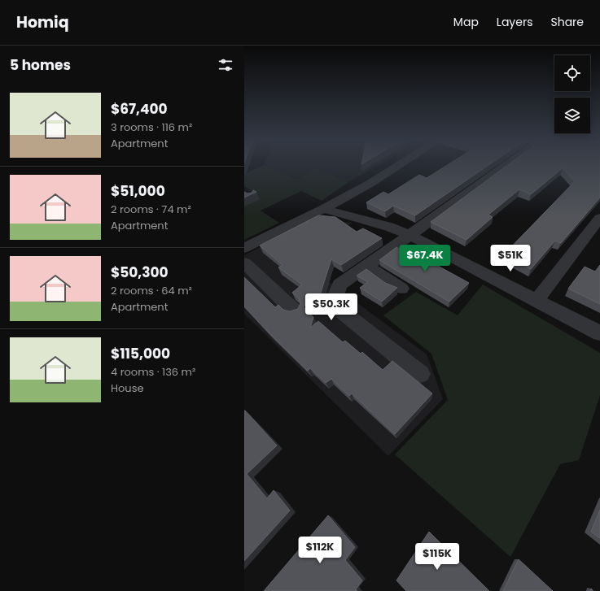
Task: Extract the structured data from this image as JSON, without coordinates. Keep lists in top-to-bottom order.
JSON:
{
  "page": {
    "header": "Homiq",
    "nav": ["Map", "Layers", "Share"],
    "heading": "5 homes",
    "list": [
      {
        "name": "$67,400",
        "note": "3 rooms · 116 m² · Apartment"
      },
      {
        "name": "$51,000",
        "note": "2 rooms · 74 m² · Apartment"
      },
      {
        "name": "$50,300",
        "note": "2 rooms · 64 m² · Apartment"
      },
      {
        "name": "$115,000",
        "note": "4 rooms · 136 m² · House"
      }
    ],
    "price": [
      "$67.4K",
      "$51K",
      "$50.3K",
      "$112K",
      "$115K"
    ]
  }
}
